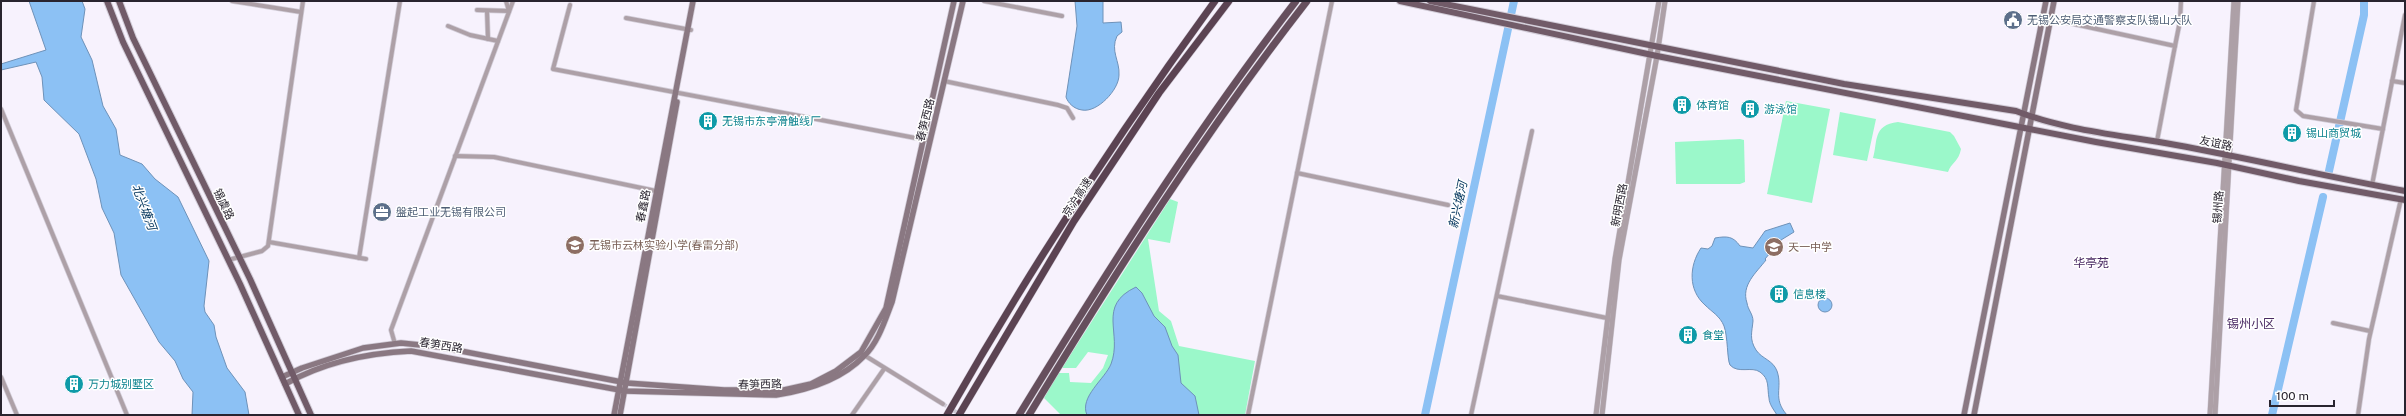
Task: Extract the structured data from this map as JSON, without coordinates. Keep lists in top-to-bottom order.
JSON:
{
  "streets": {
    "highway": ["京沪高速"],
    "main road": [
      "春笋西路",
      "友谊路",
      "锡虞路",
      "春鑫路"
    ],
    "street": ["新明西路", "锡州路"]
  },
  "crossings": [
    ["春笋西路", "锡虞路"],
    ["春笋西路", "春鑫路"],
    ["友谊路", "新明西路"],
    ["友谊路", "锡州路"]
  ],
  "districts": ["华亭苑", "锡州小区"],
  "water": ["新兴塘河", "北兴塘河"],
  "places": {
    "public building": ["无锡公安局交通警察支队锡山大队"],
    "building": [
      "体育馆",
      "游泳馆",
      "无锡市东亭滑触线厂",
      "锡山商贸城",
      "信息楼",
      "食堂",
      "万力城别墅区"
    ],
    "office": ["盤起工业无锡有限公司"],
    "school or university": ["无锡市云林实验小学(春雷分部)", "天一中学"]
  },
  "scale_bar": "100 m"
}
